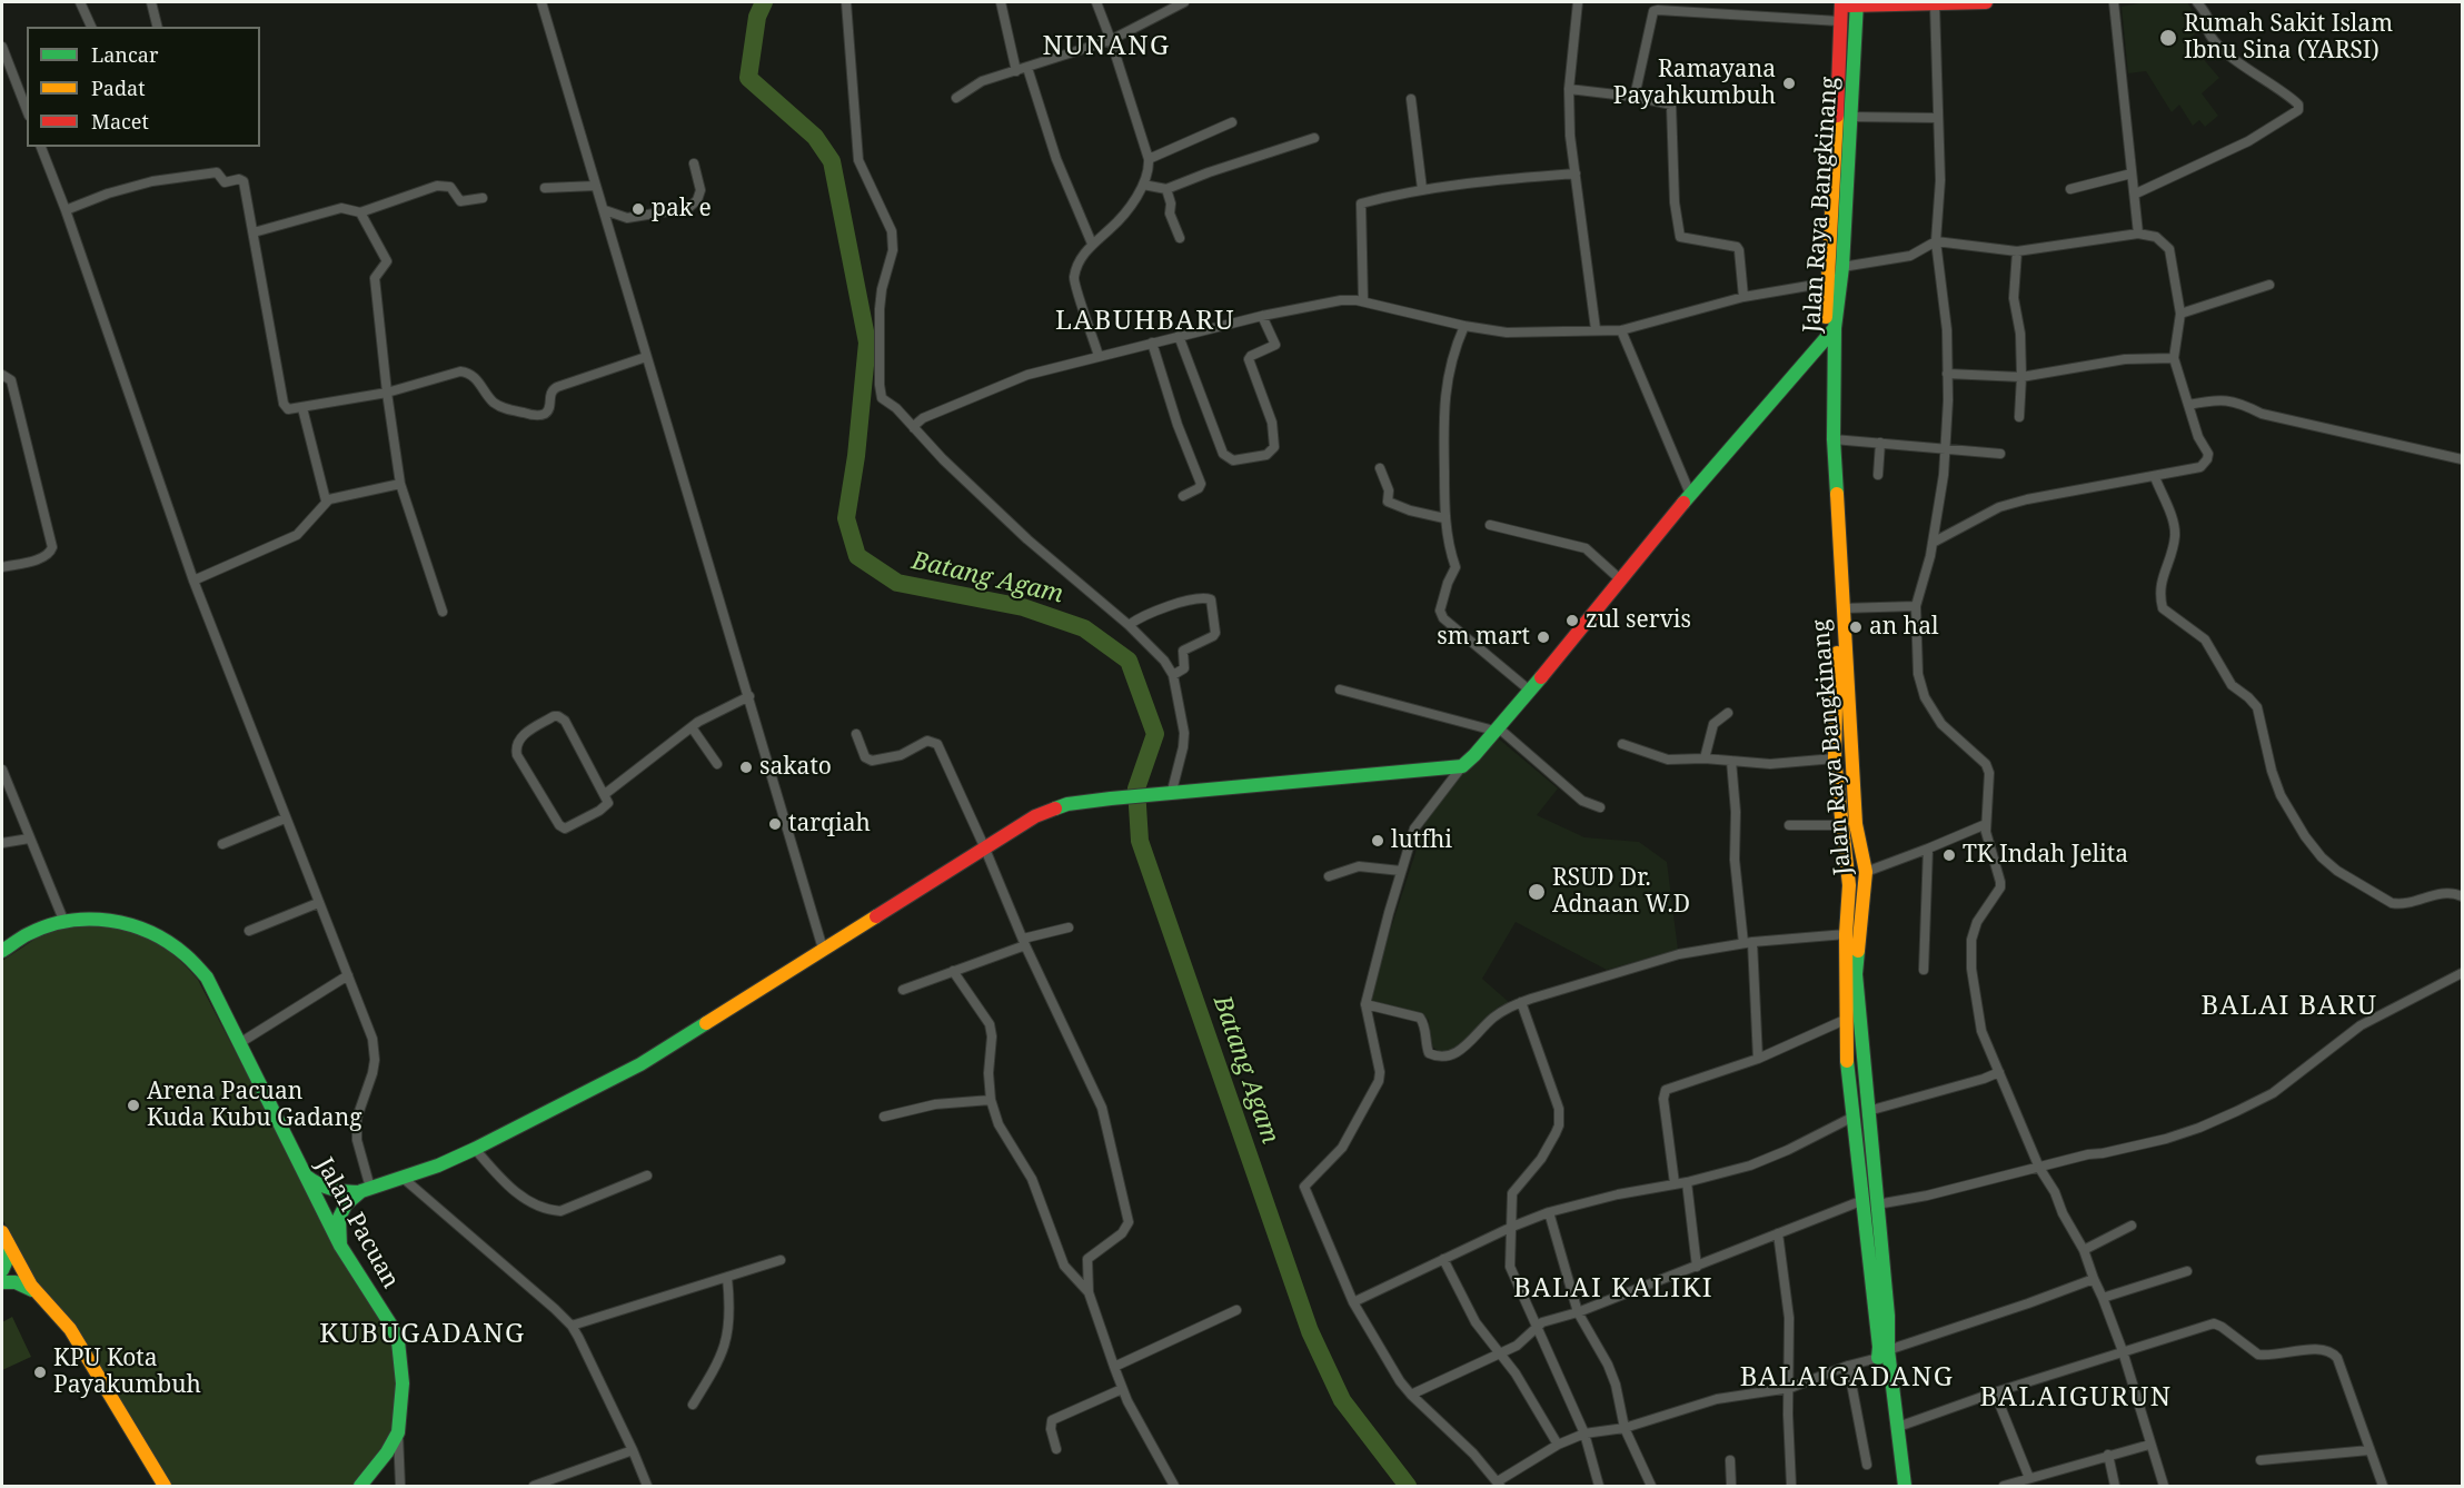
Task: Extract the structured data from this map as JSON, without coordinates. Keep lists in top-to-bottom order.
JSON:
{
  "streets": {
    "main road": ["Jalan Raya Bangkinang", "Jalan Pacuan"]
  },
  "districts": [
    "NUNANG",
    "LABUHBARU",
    "BALAI BARU",
    "BALAI KALIKI",
    "KUBUGADANG",
    "BALAIGADANG",
    "BALAIGURUN"
  ],
  "water": ["Batang Agam"],
  "places": [
    "Rumah Sakit Islam Ibnu Sina (YARSI)",
    "Ramayana Payahkumbuh",
    "pak e",
    "zul servis",
    "an hal",
    "sm mart",
    "sakato",
    "tarqiah",
    "lutfhi",
    "TK Indah Jelita",
    "RSUD Dr. Adnaan W.D",
    "Arena Pacuan Kuda Kubu Gadang",
    "KPU Kota Payakumbuh"
  ],
  "legend": ["Lancar", "Padat", "Macet"]
}
